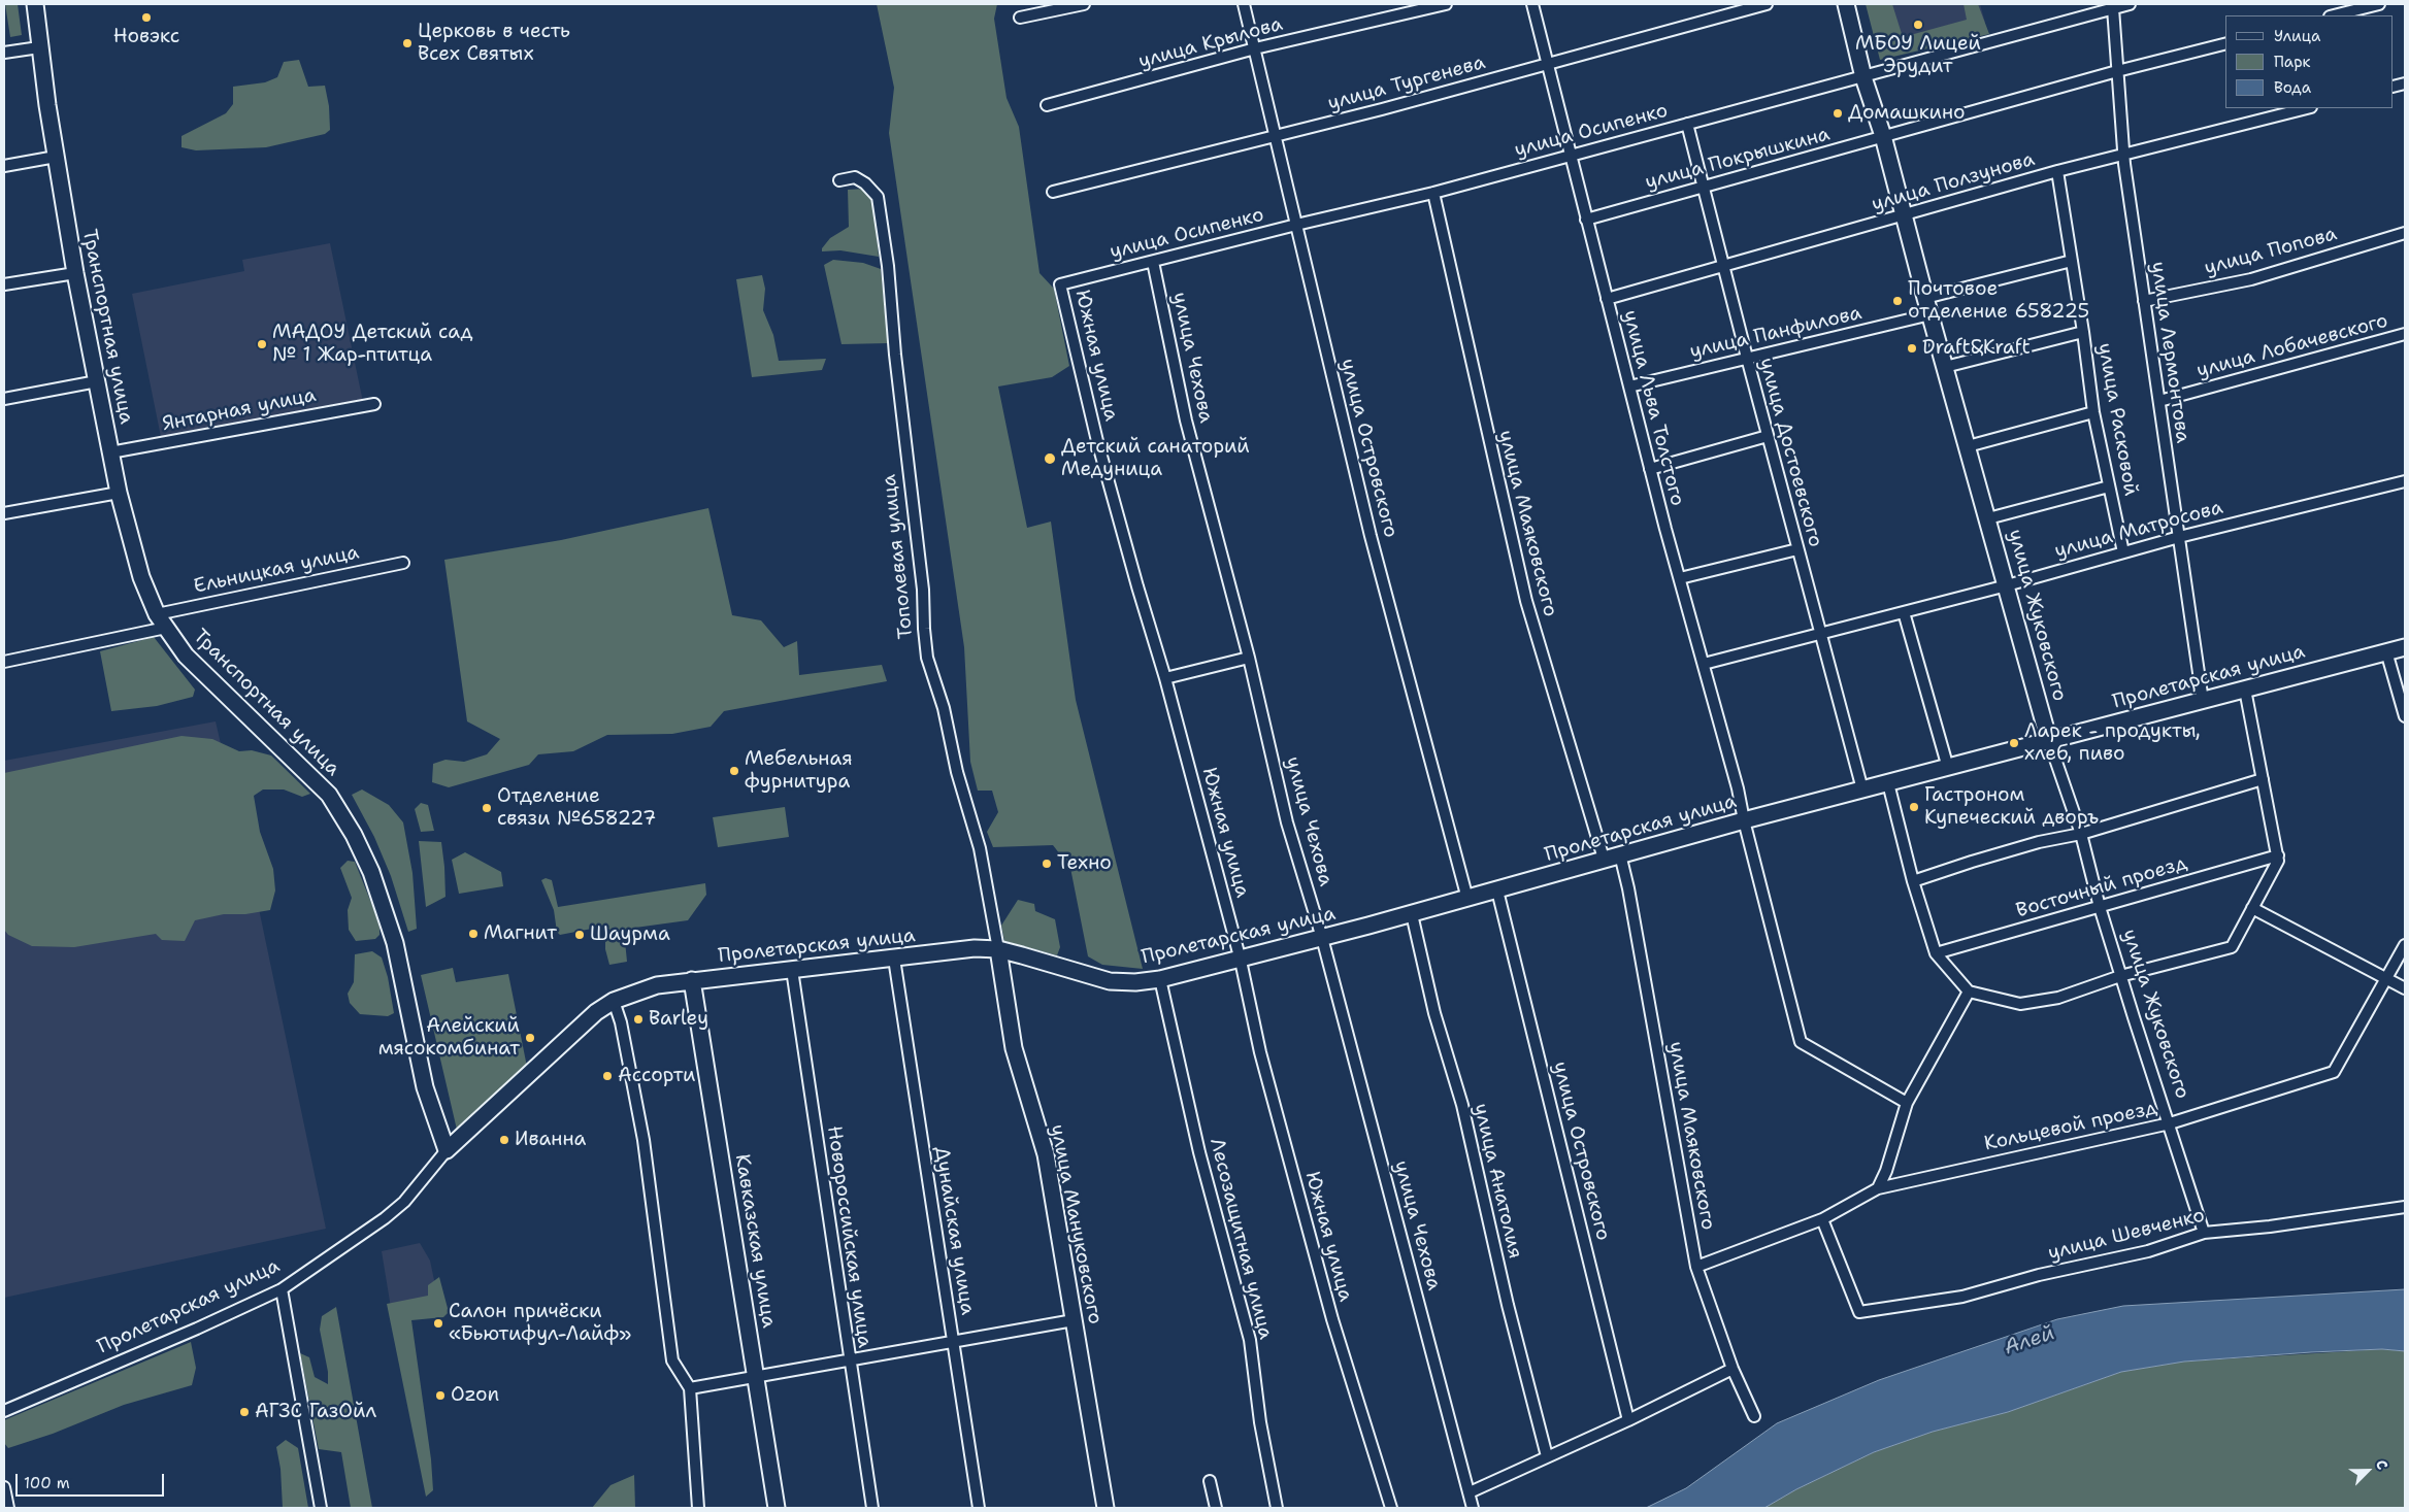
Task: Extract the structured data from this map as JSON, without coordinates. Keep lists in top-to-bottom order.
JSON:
{
  "streets": {
    "street": [
      "улица Крылова",
      "улица Тургенева",
      "улица Осипенко",
      "улица Покрышкина",
      "улица Ползунова",
      "улица Попова",
      "Транспортная улица",
      "улица Панфилова",
      "улица Лобачевского",
      "улица Лермонтова",
      "Южная улица",
      "улица Чехова",
      "улица Льва Толстого",
      "Янтарная улица",
      "улица Расковой",
      "улица Островского",
      "улица Достоевского",
      "улица Маяковского",
      "улица Матросова",
      "Тополевая улица",
      "Ельницкая улица",
      "улица Жуковского",
      "Пролетарская улица",
      "Восточный проезд",
      "Кольцевой проезд",
      "улица Анатолия",
      "улица Мануковского",
      "Дунайская улица",
      "улица Шевченко",
      "Новороссийская улица",
      "Лесозащитная улица",
      "Кавказская улица"
    ]
  },
  "crossings": [
    ["улица Крылова", "улица Островского"],
    ["улица Тургенева", "улица Льва Толстого"],
    ["улица Тургенева", "улица Островского"],
    ["улица Осипенко", "улица Лермонтова"],
    ["улица Осипенко", "Южная улица"],
    ["улица Осипенко", "улица Чехова"],
    ["улица Осипенко", "улица Льва Толстого"],
    ["улица Осипенко", "улица Островского"],
    ["улица Осипенко", "улица Достоевского"],
    ["улица Осипенко", "улица Маяковского"],
    ["улица Осипенко", "улица Жуковского"],
    ["улица Покрышкина", "улица Лермонтова"],
    ["улица Покрышкина", "улица Льва Толстого"],
    ["улица Покрышкина", "улица Достоевского"],
    ["улица Покрышкина", "улица Жуковского"],
    ["улица Ползунова", "улица Лермонтова"],
    ["улица Ползунова", "улица Льва Толстого"],
    ["улица Ползунова", "улица Расковой"],
    ["улица Ползунова", "улица Достоевского"],
    ["улица Ползунова", "улица Жуковского"],
    ["улица Попова", "улица Лермонтова"],
    ["Транспортная улица", "Янтарная улица"],
    ["Транспортная улица", "Ельницкая улица"],
    ["Транспортная улица", "Пролетарская улица"],
    ["улица Панфилова", "улица Льва Толстого"],
    ["улица Панфилова", "улица Достоевского"],
    ["улица Панфилова", "улица Жуковского"],
    ["улица Лобачевского", "улица Лермонтова"],
    ["улица Лермонтова", "улица Матросова"],
    ["улица Лермонтова", "Пролетарская улица"],
    ["Южная улица", "Пролетарская улица"],
    ["улица Чехова", "Пролетарская улица"],
    ["улица Льва Толстого", "улица Матросова"],
    ["улица Льва Толстого", "Пролетарская улица"],
    ["улица Расковой", "улица Матросова"],
    ["улица Островского", "Пролетарская улица"],
    ["улица Достоевского", "улица Матросова"],
    ["улица Достоевского", "Пролетарская улица"],
    ["улица Маяковского", "Пролетарская улица"],
    ["улица Маяковского", "Кольцевой проезд"],
    ["улица Матросова", "улица Жуковского"],
    ["Тополевая улица", "Пролетарская улица"],
    ["Тополевая улица", "улица Мануковского"],
    ["улица Жуковского", "Пролетарская улица"],
    ["улица Жуковского", "Восточный проезд"],
    ["улица Жуковского", "Кольцевой проезд"],
    ["улица Жуковского", "улица Шевченко"],
    ["Пролетарская улица", "улица Анатолия"],
    ["Пролетарская улица", "улица Мануковского"],
    ["Пролетарская улица", "Дунайская улица"],
    ["Пролетарская улица", "Новороссийская улица"],
    ["Пролетарская улица", "Лесозащитная улица"],
    ["Пролетарская улица", "Кавказская улица"],
    ["Кольцевой проезд", "улица Шевченко"]
  ],
  "water": ["Алей"],
  "places": [
    "Новэкс",
    "МБОУ Лицей Эрудит",
    "Церковь в честь Всех Святых",
    "Домашкино",
    "Почтовое отделение 658225",
    "МАДОУ Детский сад № 1 Жар-птитца",
    "Draft&Kraft",
    "Детский санаторий Медуница",
    "Ларек - продукты, хлеб, пиво",
    "Мебельная фурнитура",
    "Гастроном Купеческий дворъ",
    "Отделение связи №658227",
    "Техно",
    "Магнит",
    "Шаурма",
    "Barley",
    "Алейский мясокомбинат",
    "Ассорти",
    "Иванна",
    "Салон причёски «Бьютифул-Лайф»",
    "Ozon",
    "АГЗС ГазОйл"
  ],
  "legend": ["Улица", "Парк", "Вода"],
  "scale_bar": "100 m",
  "north": "top right"
}
